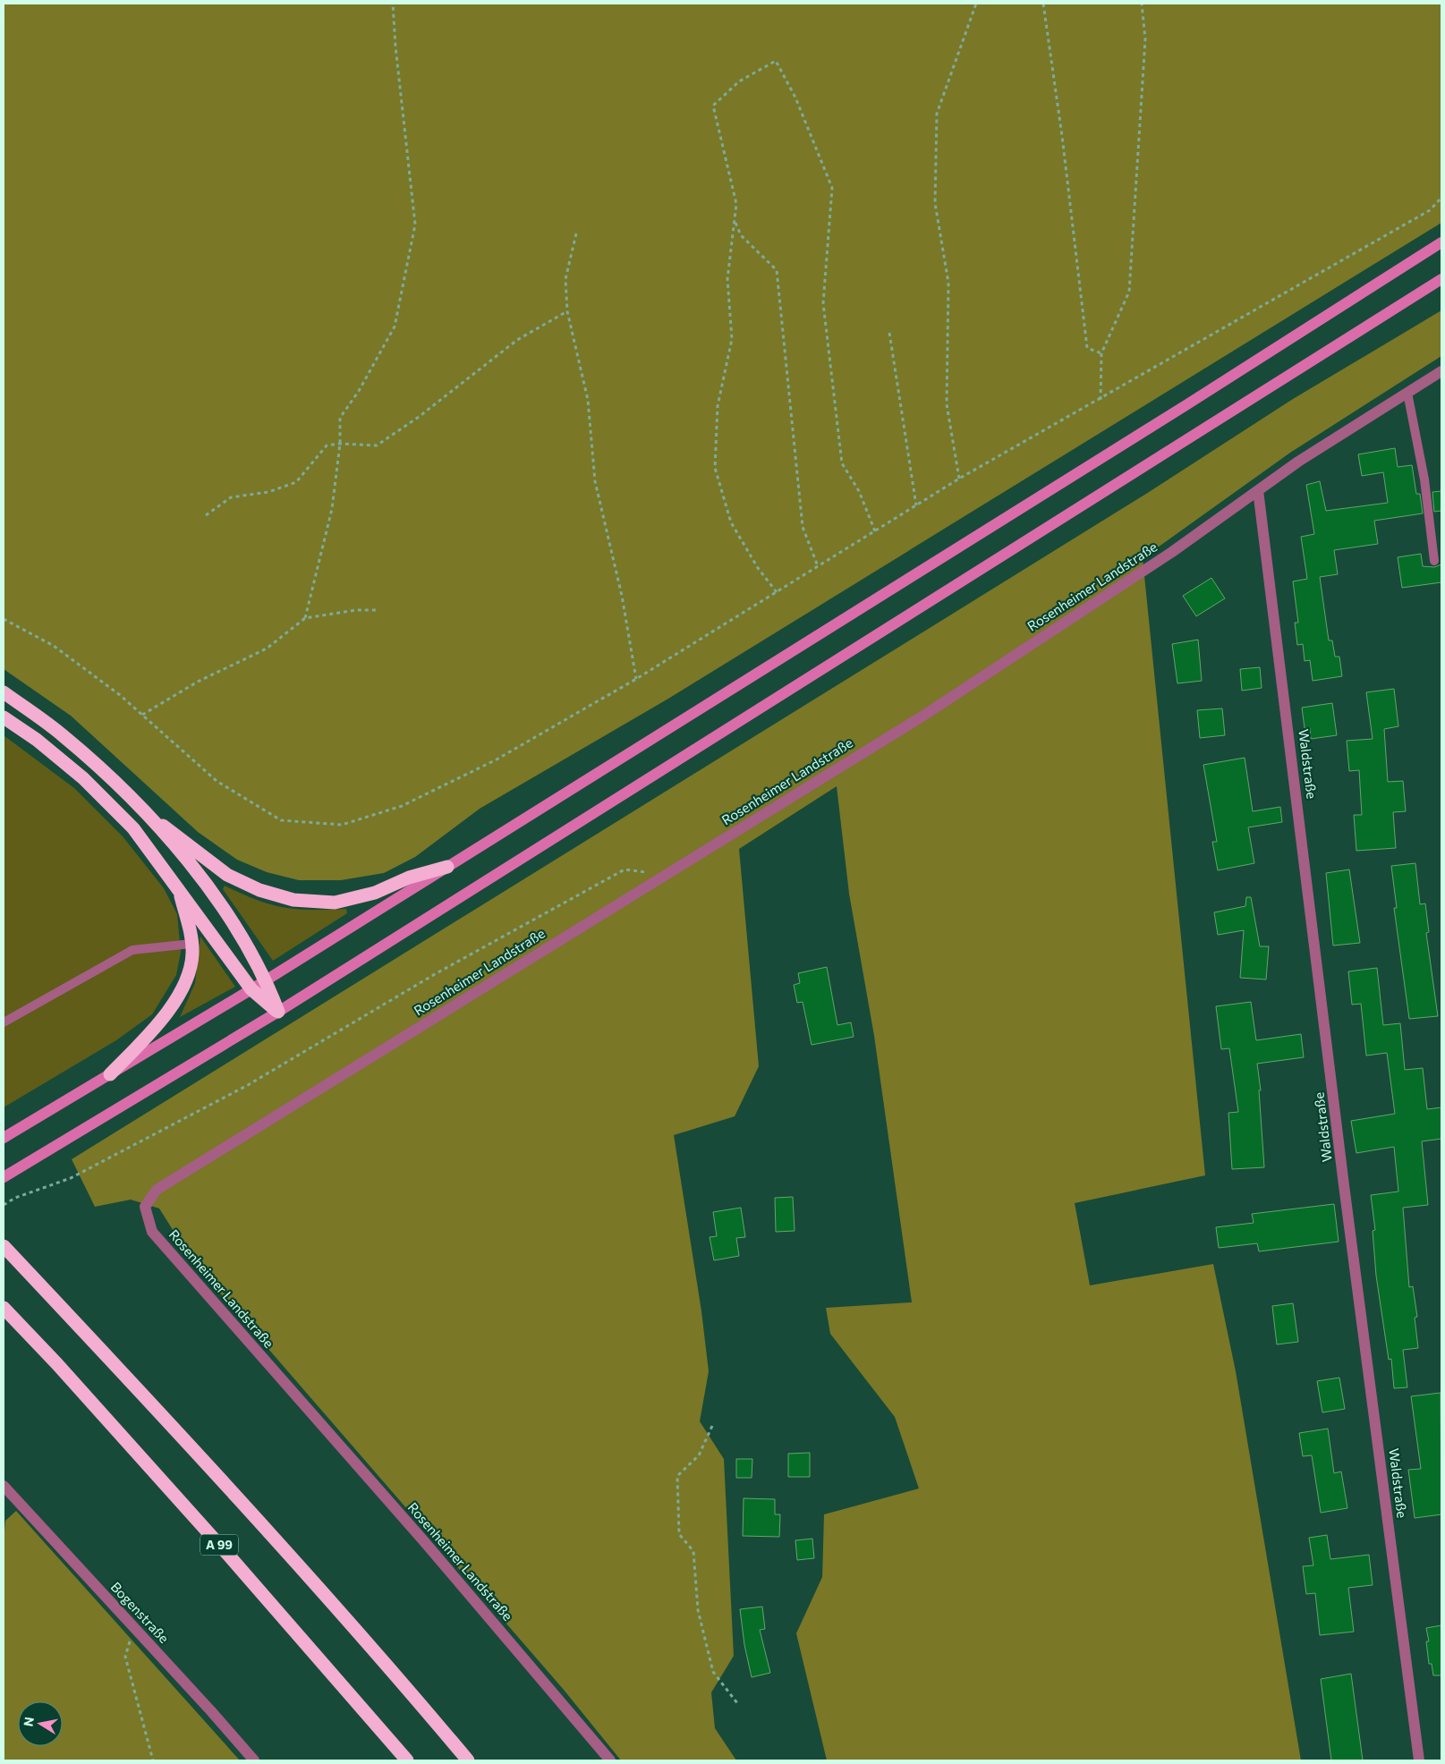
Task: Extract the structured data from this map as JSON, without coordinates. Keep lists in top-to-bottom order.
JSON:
{
  "streets": {
    "highway": ["A 99"],
    "street": ["Rosenheimer Landstraße", "Waldstraße", "Bogenstraße"]
  },
  "crossings": [
    ["Rosenheimer Landstraße", "Waldstraße"]
  ],
  "north": "left"
}
